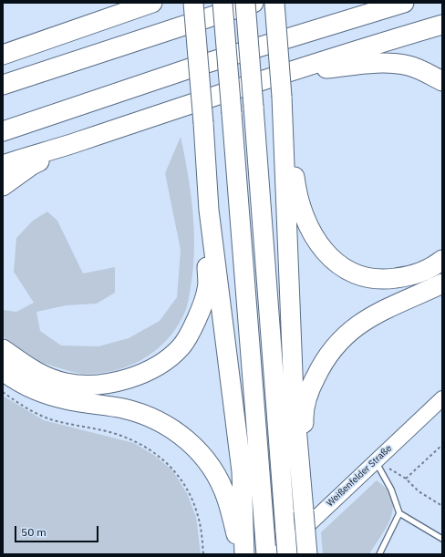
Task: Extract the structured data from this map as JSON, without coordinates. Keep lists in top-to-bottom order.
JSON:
{
  "streets": {
    "street": ["Weißenfelder Straße"]
  },
  "scale_bar": "50 m"
}
